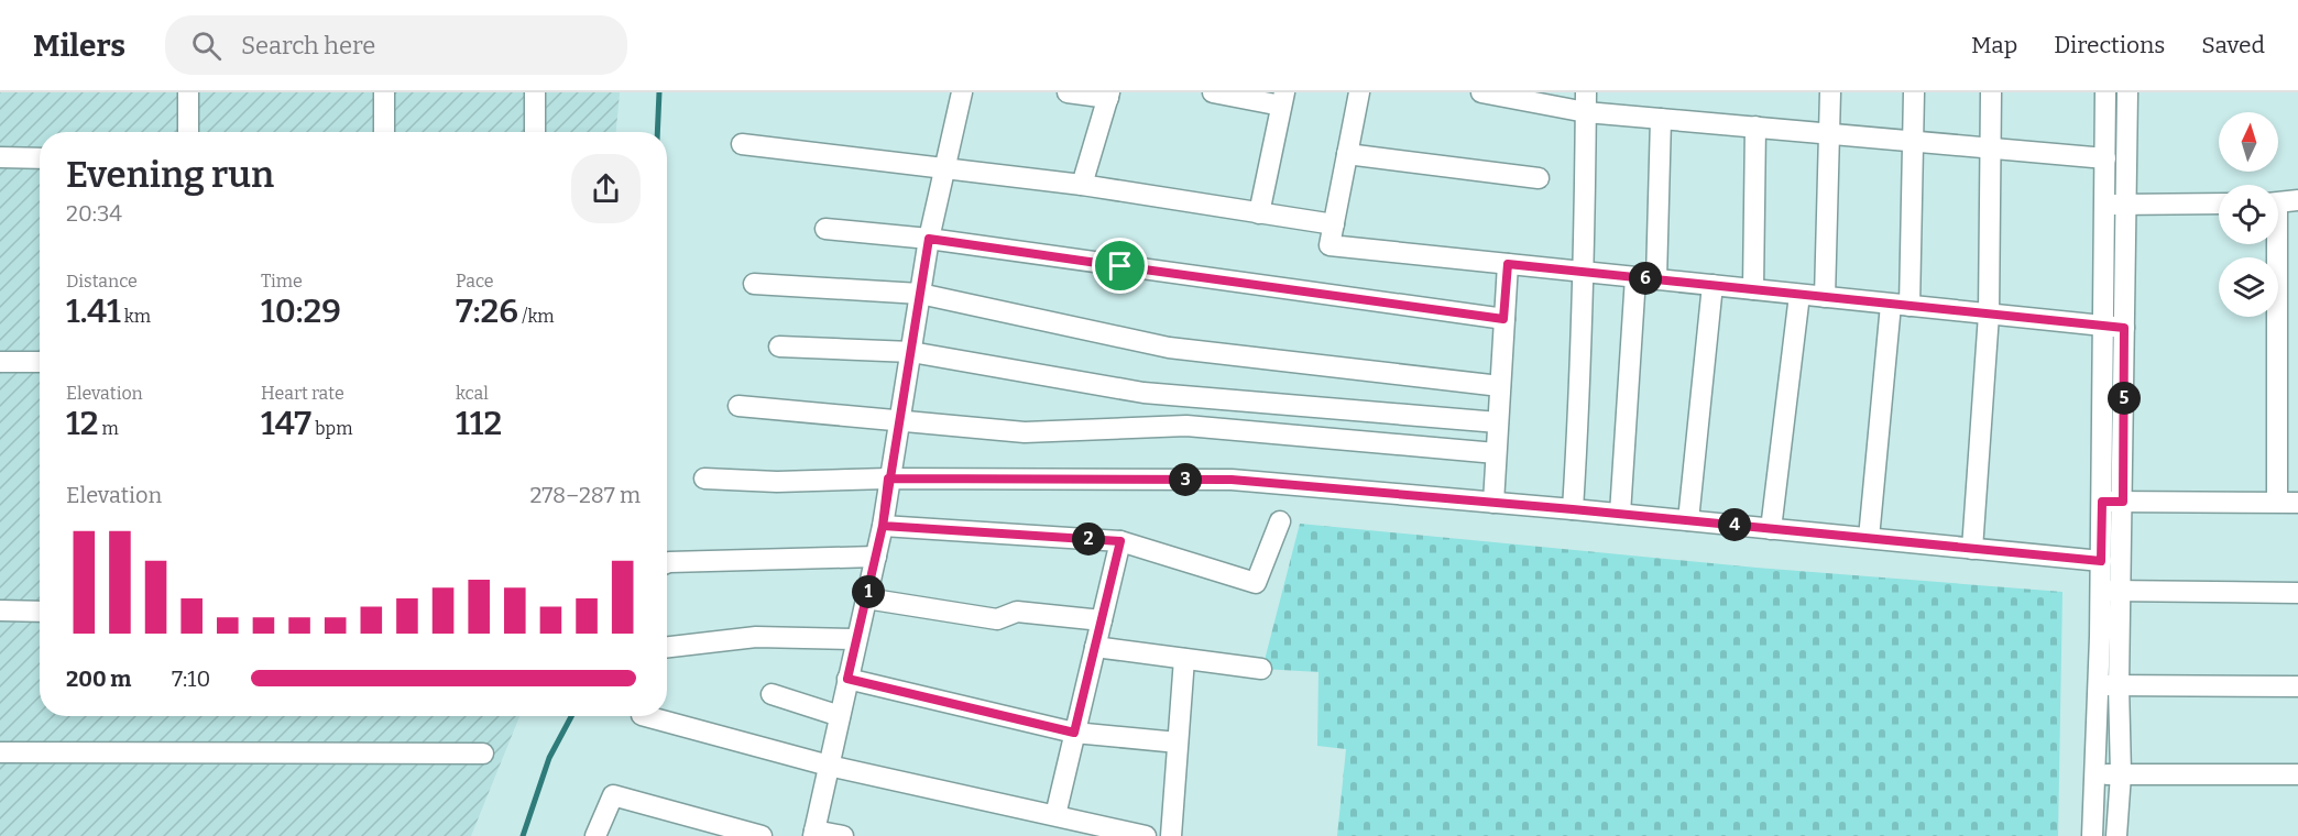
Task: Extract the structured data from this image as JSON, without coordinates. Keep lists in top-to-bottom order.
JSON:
{
  "north": "top",
  "page": {
    "header": "Milers",
    "search": "Search here",
    "nav": ["Map", "Directions", "Saved"],
    "heading": ["Evening run", "20:34"],
    "stats": [
      ["Distance", "1.41 km"],
      ["Time", "10:29"],
      ["Pace", "7:26 /km"],
      ["Elevation", "12 m"],
      ["Heart rate", "147 bpm"],
      ["kcal", "112"]
    ],
    "pins": [
      "6",
      "5",
      "3",
      "4",
      "2",
      "1"
    ],
    "chart": ["Elevation", "278–287 m"],
    "list": [
      {
        "name": "200 m",
        "note": "7:10"
      }
    ]
  }
}
